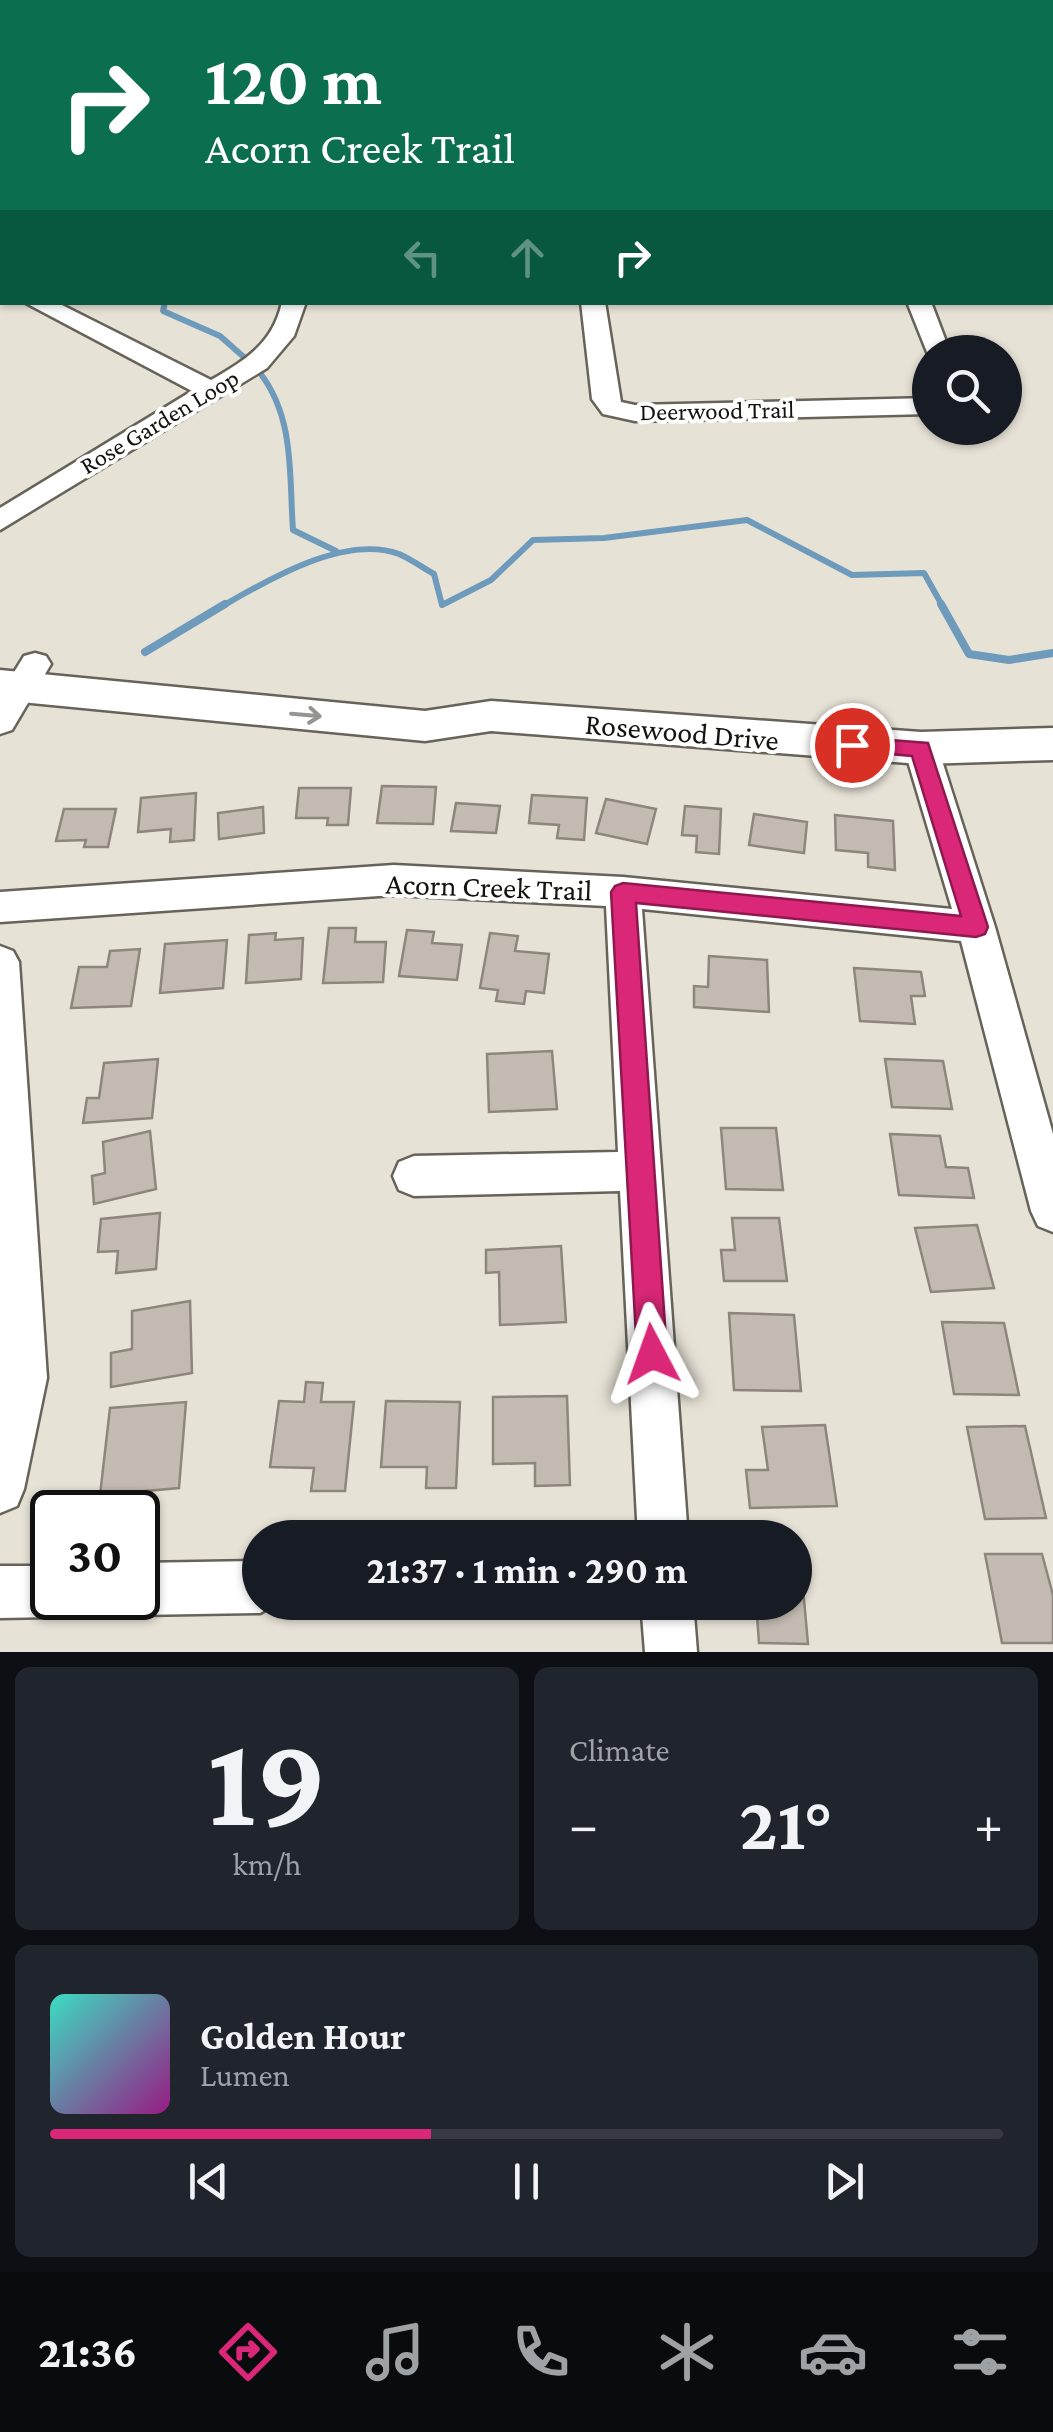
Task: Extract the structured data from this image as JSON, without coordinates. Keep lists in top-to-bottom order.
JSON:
{
  "streets": {
    "main road": ["Rosewood Drive"],
    "street": ["Deerwood Trail", "Rose Garden Loop", "Acorn Creek Trail"]
  },
  "page": {
    "turn": ["120 m", "Acorn Creek Trail"],
    "limit": "30",
    "trip": "21:37 · 1 min · 290 m",
    "tile": [
      ["19", "km/h"],
      "Climate"
    ],
    "heat": ["−", "21°", "+"],
    "song": ["Golden Hour", "Lumen"],
    "tabs": "21:36"
  }
}
